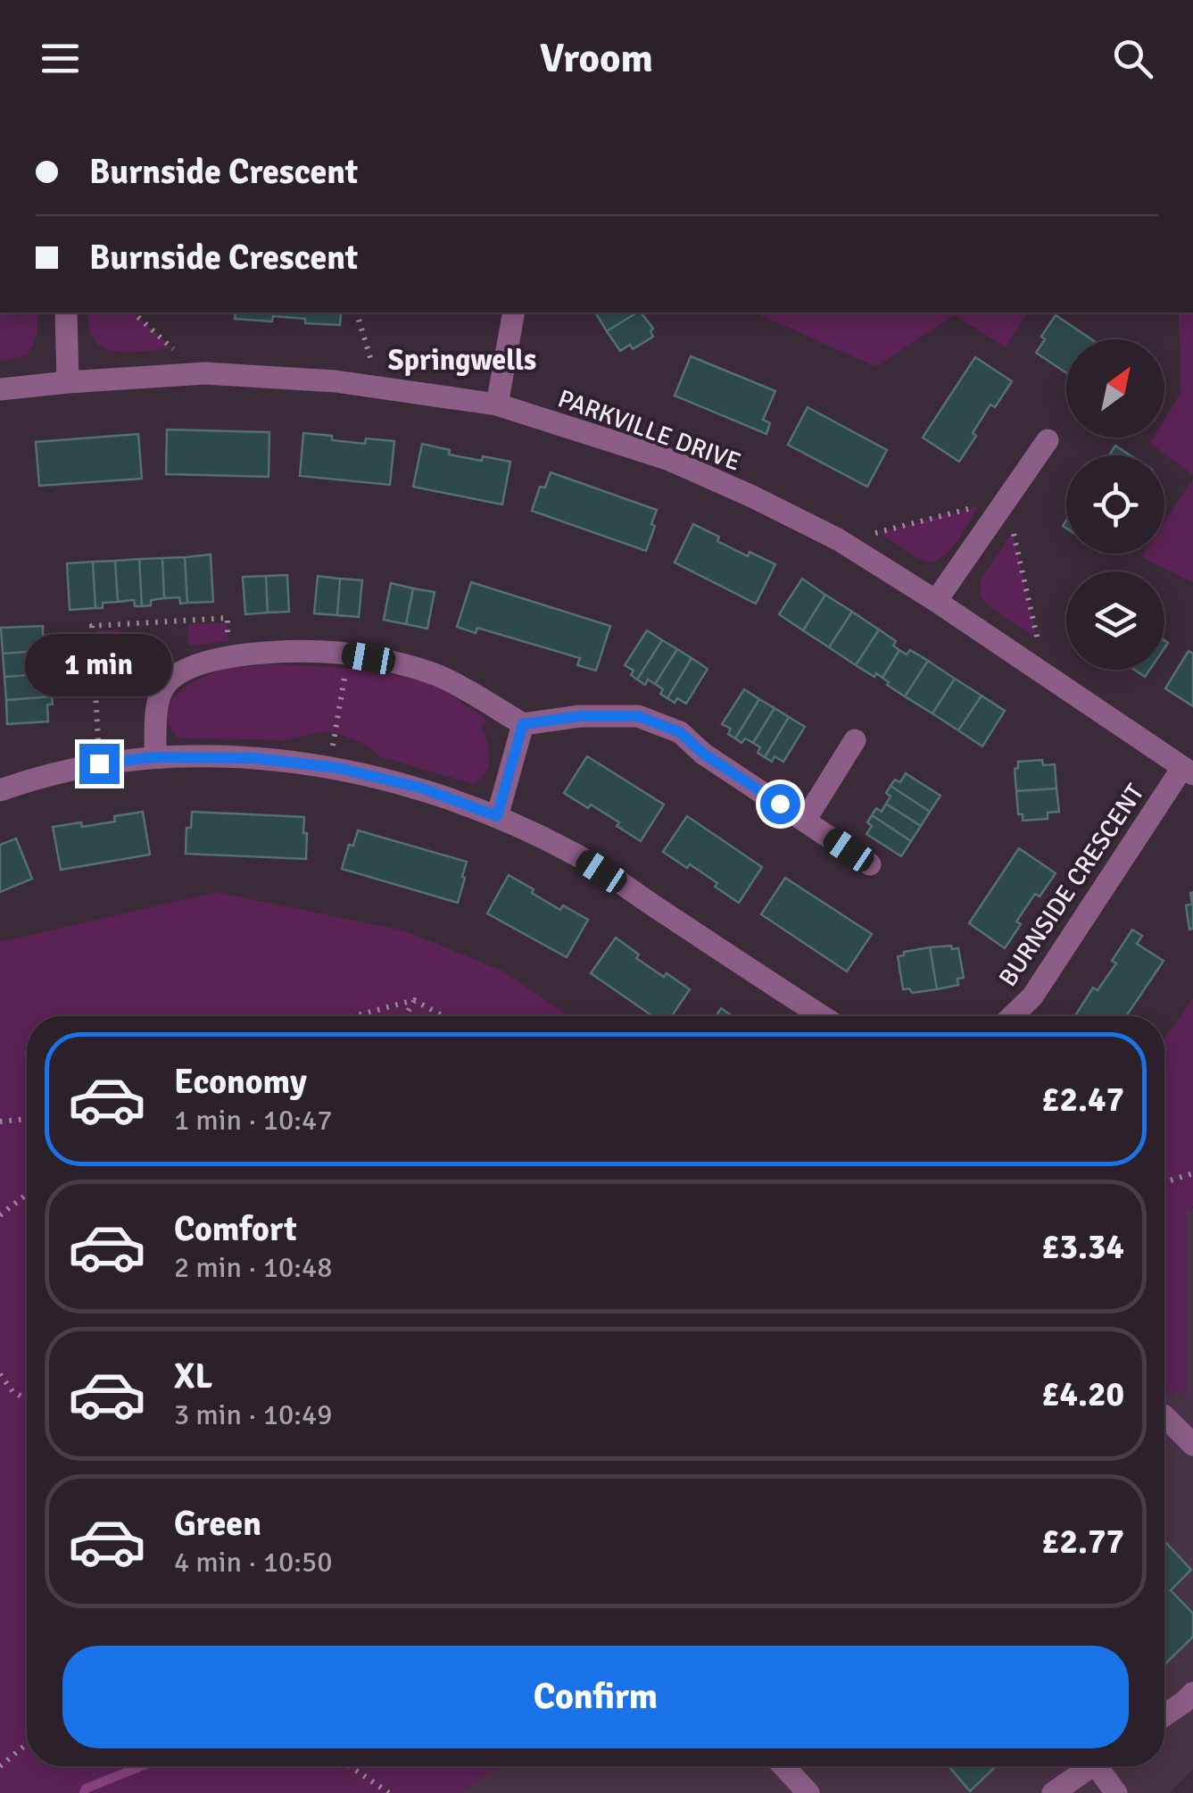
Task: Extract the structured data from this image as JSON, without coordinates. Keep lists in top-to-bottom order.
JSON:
{
  "streets": {
    "street": ["PARKVILLE DRIVE", "BURNSIDE CRESCENT"]
  },
  "crossings": [
    ["PARKVILLE DRIVE", "BURNSIDE CRESCENT"]
  ],
  "districts": ["Springwells"],
  "north": "top right",
  "page": {
    "header": "Vroom",
    "banner": ["Burnside Crescent", "Burnside Crescent"],
    "bubble": "1 min",
    "list": [
      {
        "name": "Economy",
        "note": "1 min · 10:47",
        "value": "£2.47"
      },
      {
        "name": "Comfort",
        "note": "2 min · 10:48",
        "value": "£3.34"
      },
      {
        "name": "XL",
        "note": "3 min · 10:49",
        "value": "£4.20"
      },
      {
        "name": "Green",
        "note": "4 min · 10:50",
        "value": "£2.77"
      }
    ],
    "buttons": "Confirm"
  }
}
